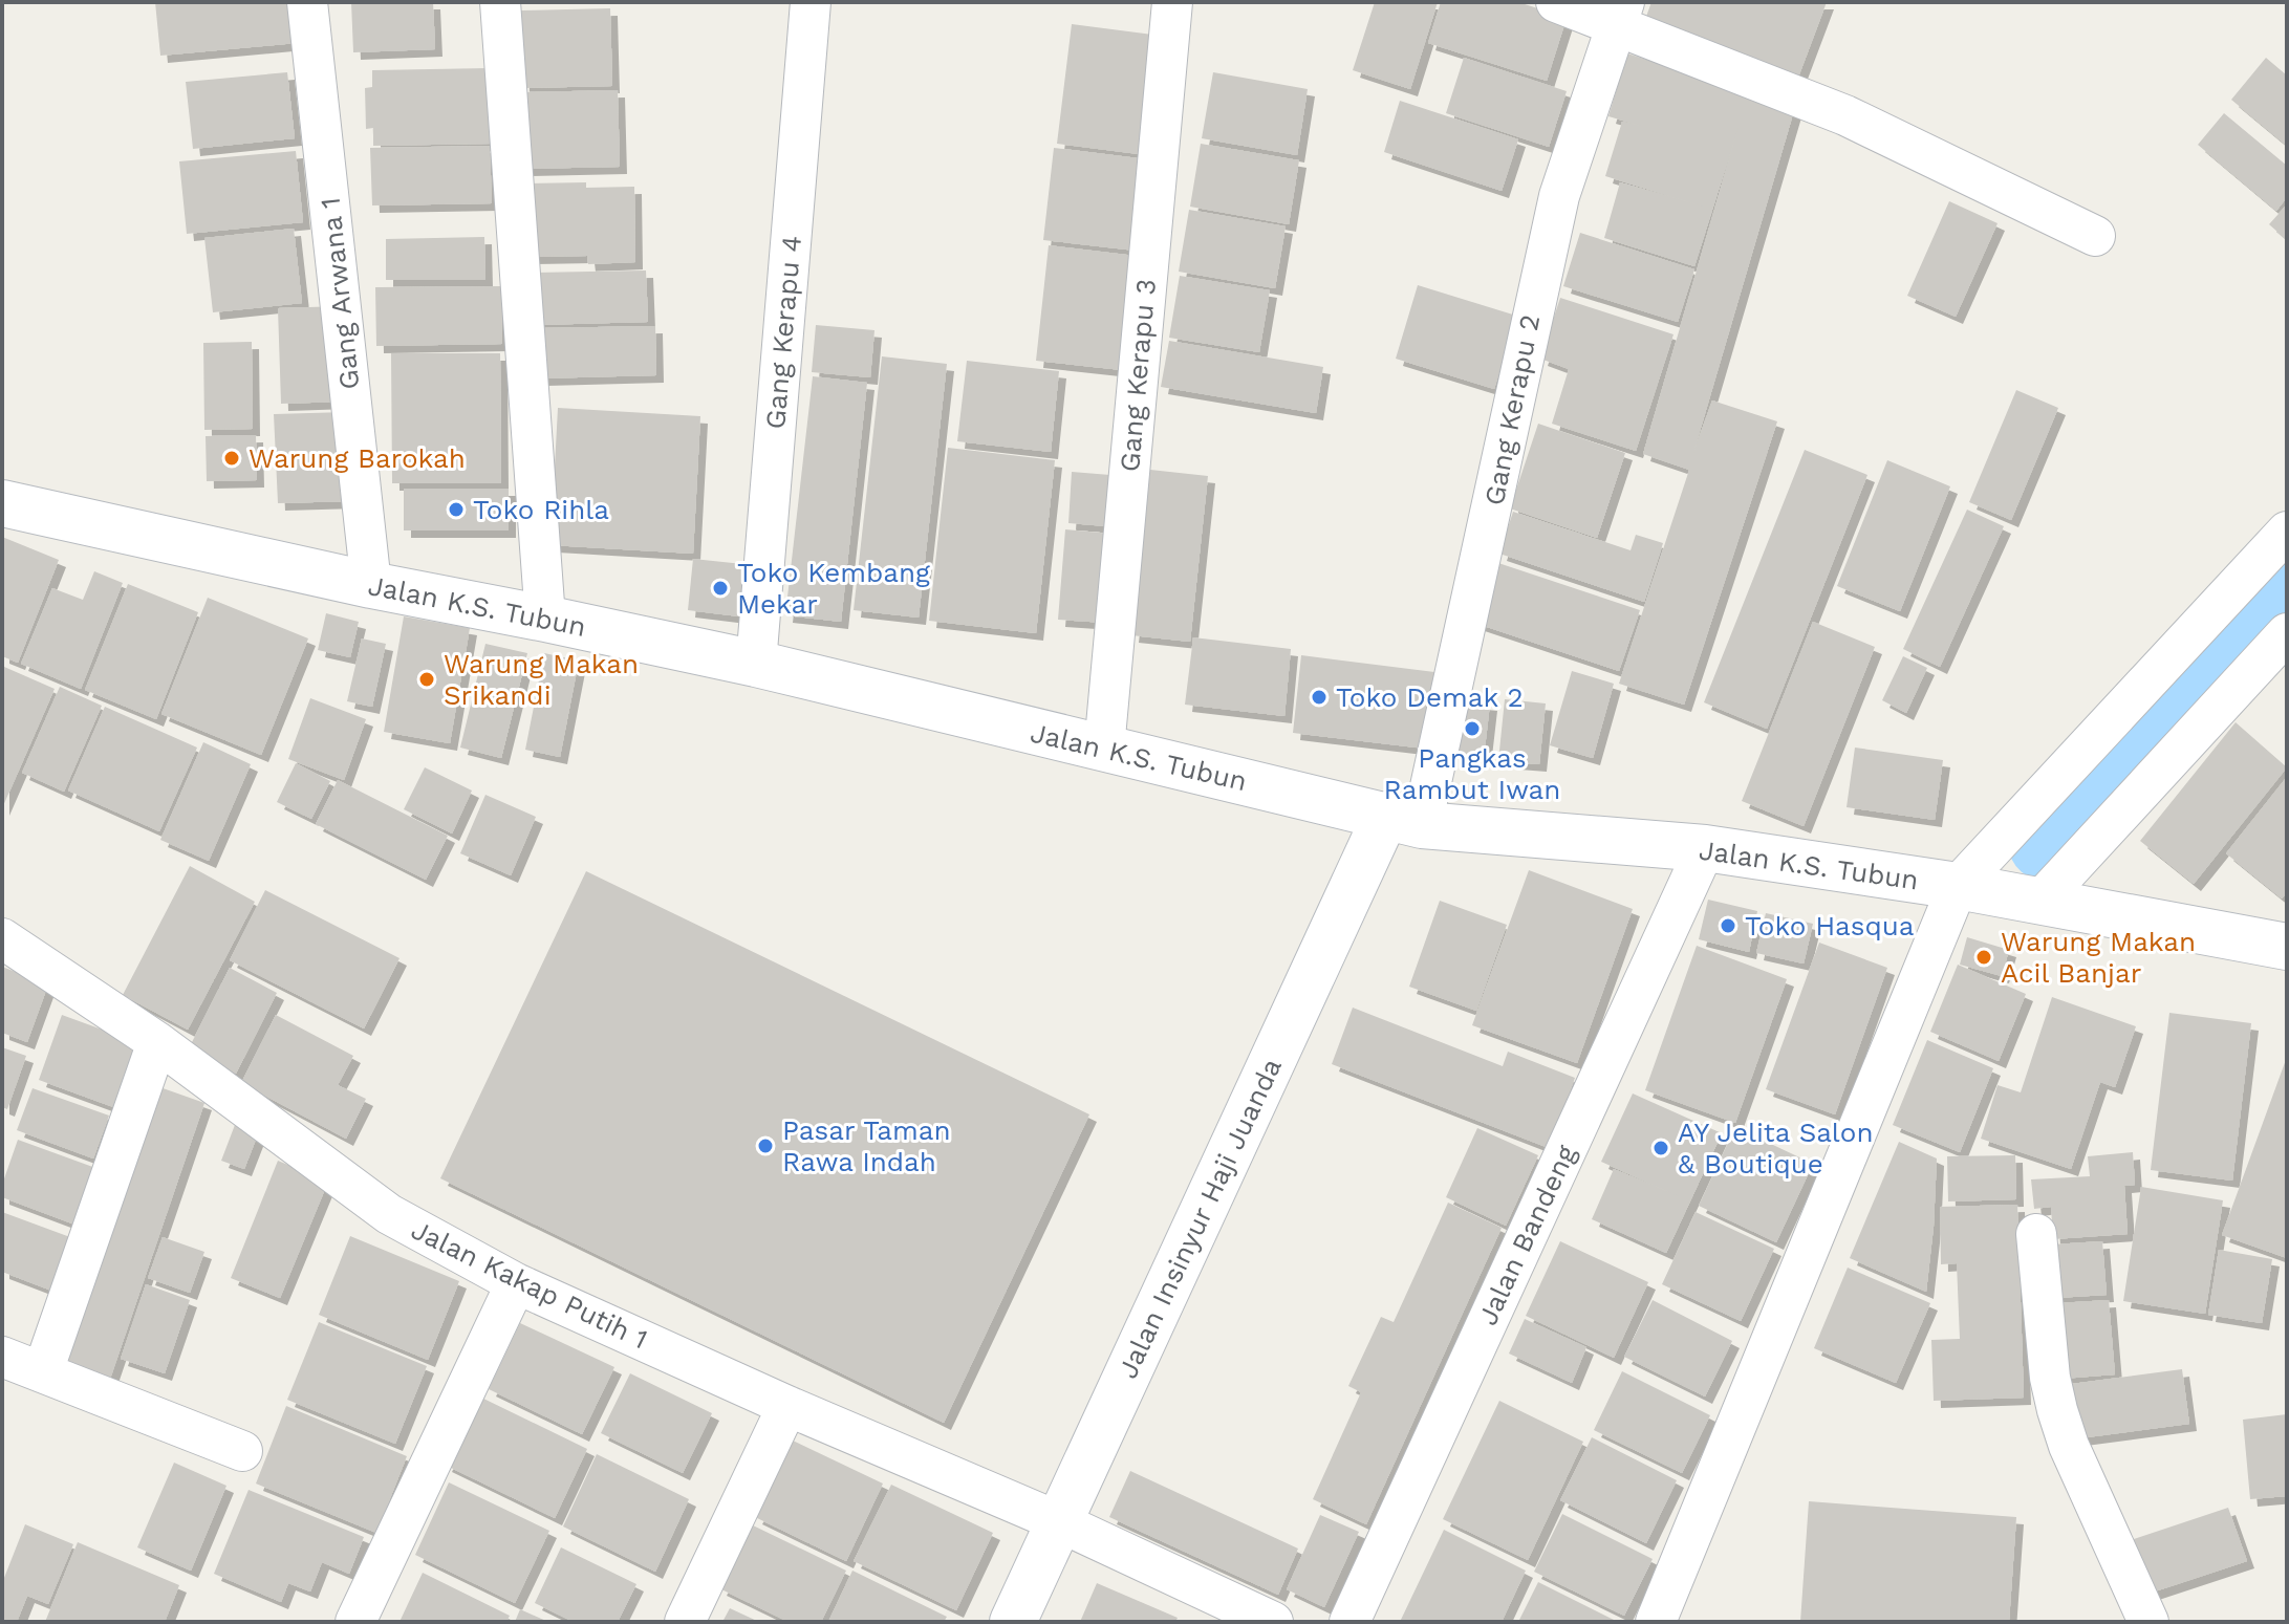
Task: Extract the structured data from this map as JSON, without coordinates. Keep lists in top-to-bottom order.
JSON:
{
  "streets": {
    "street": [
      "Gang Arwana 1",
      "Gang Kerapu 4",
      "Gang Kerapu 3",
      "Gang Kerapu 2",
      "Jalan K.S. Tubun",
      "Jalan Insinyur Haji Juanda",
      "Jalan Bandeng",
      "Jalan Kakap Putih 1"
    ]
  },
  "crossings": [
    ["Gang Arwana 1", "Jalan K.S. Tubun"],
    ["Gang Kerapu 4", "Jalan K.S. Tubun"],
    ["Gang Kerapu 3", "Jalan K.S. Tubun"],
    ["Gang Kerapu 2", "Jalan K.S. Tubun"],
    ["Gang Kerapu 2", "Jalan Insinyur Haji Juanda"],
    ["Jalan K.S. Tubun", "Jalan Insinyur Haji Juanda"],
    ["Jalan K.S. Tubun", "Jalan Bandeng"],
    ["Jalan Insinyur Haji Juanda", "Jalan Kakap Putih 1"]
  ],
  "places": [
    "Warung Barokah",
    "Toko Rihla",
    "Toko Kembang Mekar",
    "Warung Makan Srikandi",
    "Toko Demak 2",
    "Pangkas Rambut Iwan",
    "Toko Hasqua",
    "Warung Makan Acil Banjar",
    "Pasar Taman Rawa Indah",
    "AY Jelita Salon & Boutique"
  ]
}
